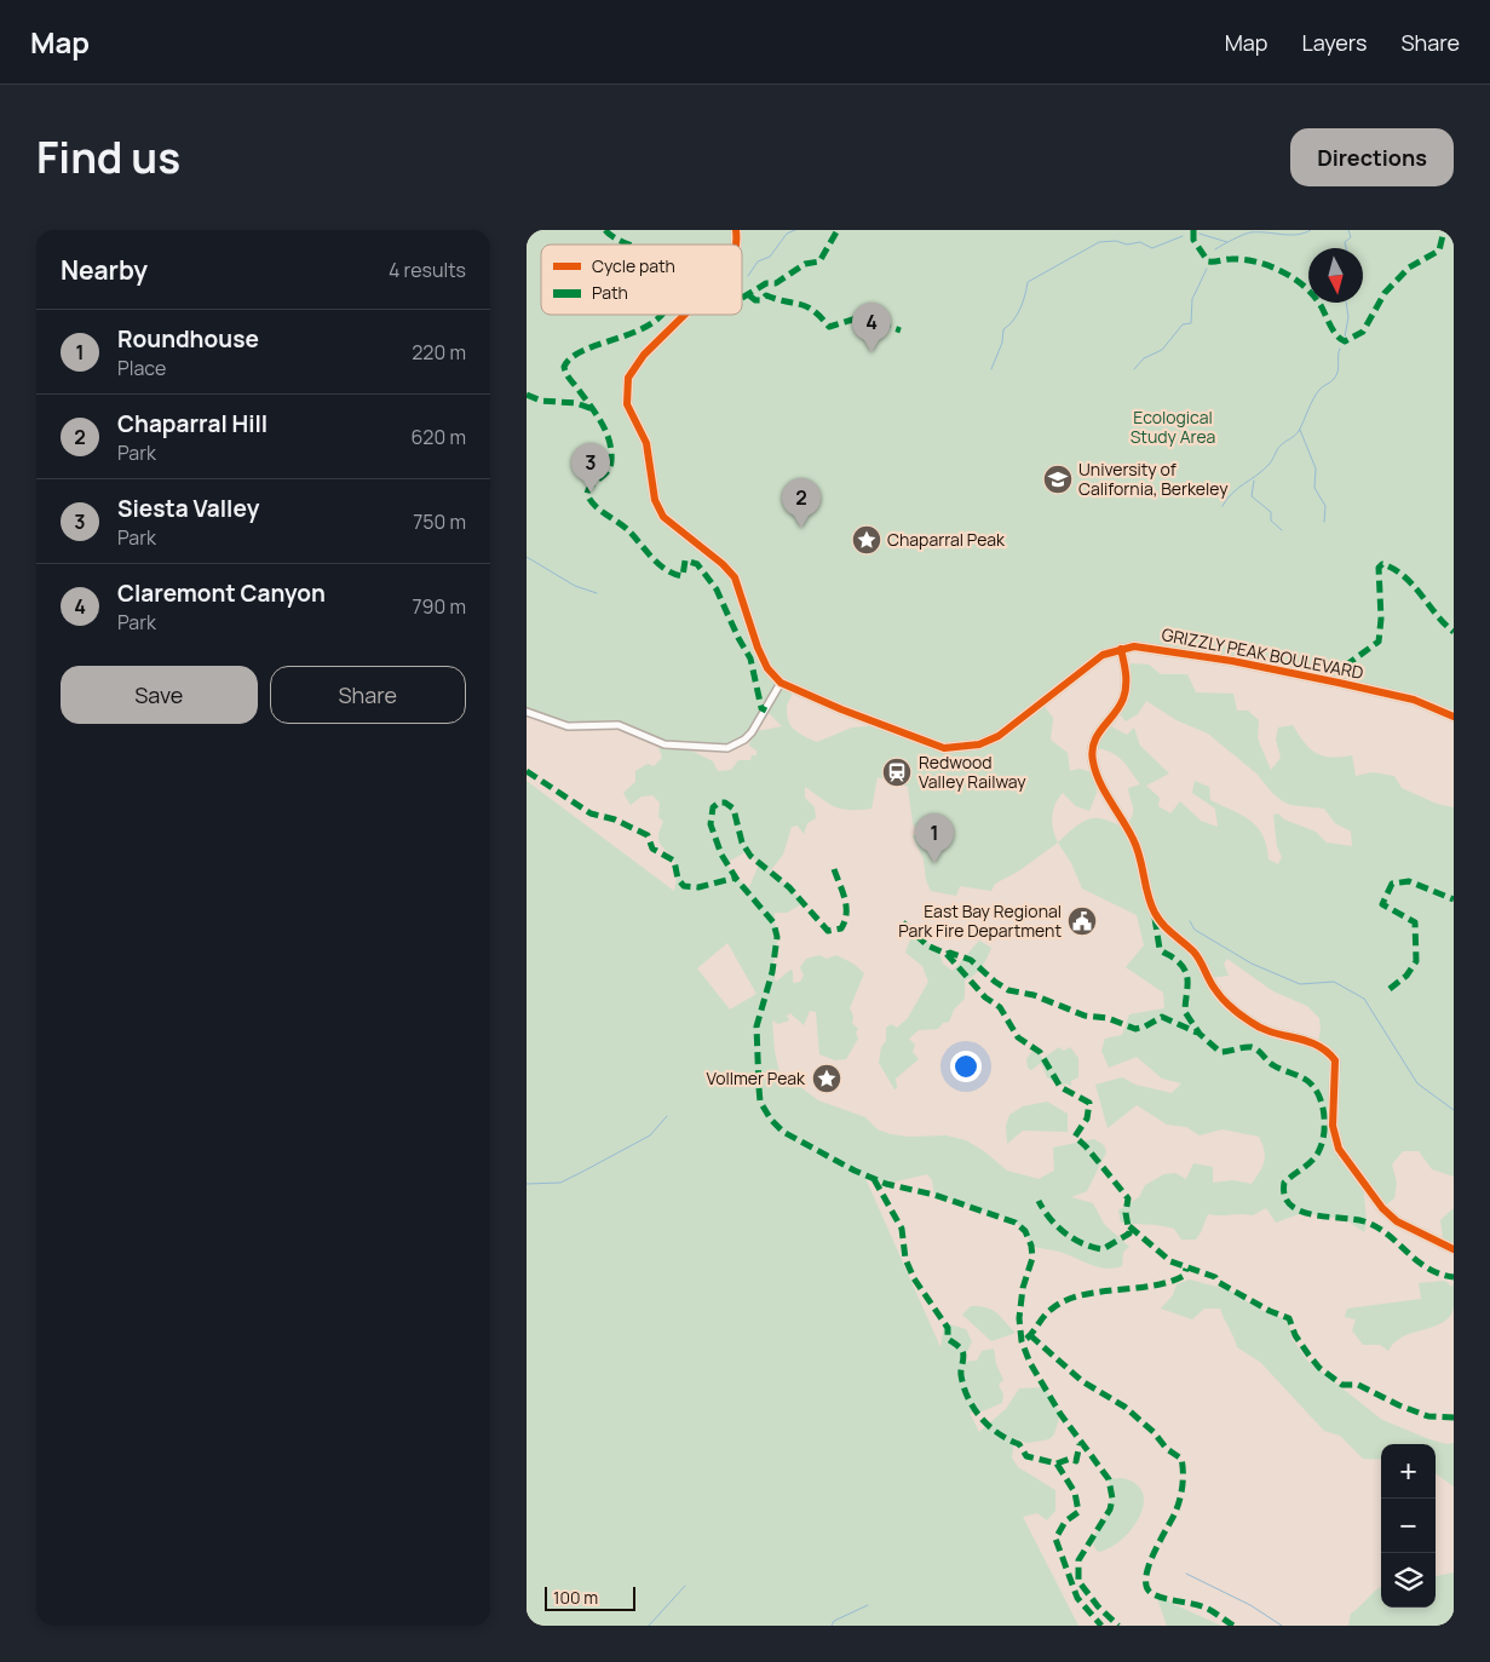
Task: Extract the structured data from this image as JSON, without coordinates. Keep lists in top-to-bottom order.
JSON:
{
  "streets": {
    "street": ["GRIZZLY PEAK BOULEVARD"]
  },
  "parks": ["Ecological Study Area"],
  "places": {
    "school or university": ["University of California, Berkeley"],
    "place": ["Chaparral Peak", "Vollmer Peak"],
    "station": ["Redwood Valley Railway"],
    "public building": ["East Bay Regional Park Fire Department"]
  },
  "legend": ["Cycle path", "Path"],
  "scale_bar": "100 m",
  "north": "bottom",
  "page": {
    "header": "Map",
    "nav": ["Map", "Layers", "Share"],
    "title": "Find us",
    "buttons": [
      "Directions",
      ["Save", "Share"]
    ],
    "heading": ["Nearby", "4 results"],
    "pins": [
      "4",
      "3",
      "2",
      "1"
    ],
    "list": [
      {
        "mark": "1",
        "name": "Roundhouse",
        "note": "Place",
        "value": "220 m"
      },
      {
        "mark": "2",
        "name": "Chaparral Hill",
        "note": "Park",
        "value": "620 m"
      },
      {
        "mark": "3",
        "name": "Siesta Valley",
        "note": "Park",
        "value": "750 m"
      },
      {
        "mark": "4",
        "name": "Claremont Canyon",
        "note": "Park",
        "value": "790 m"
      }
    ],
    "map_buttons": ["+", "−"],
    "scale": "100 m"
  }
}
